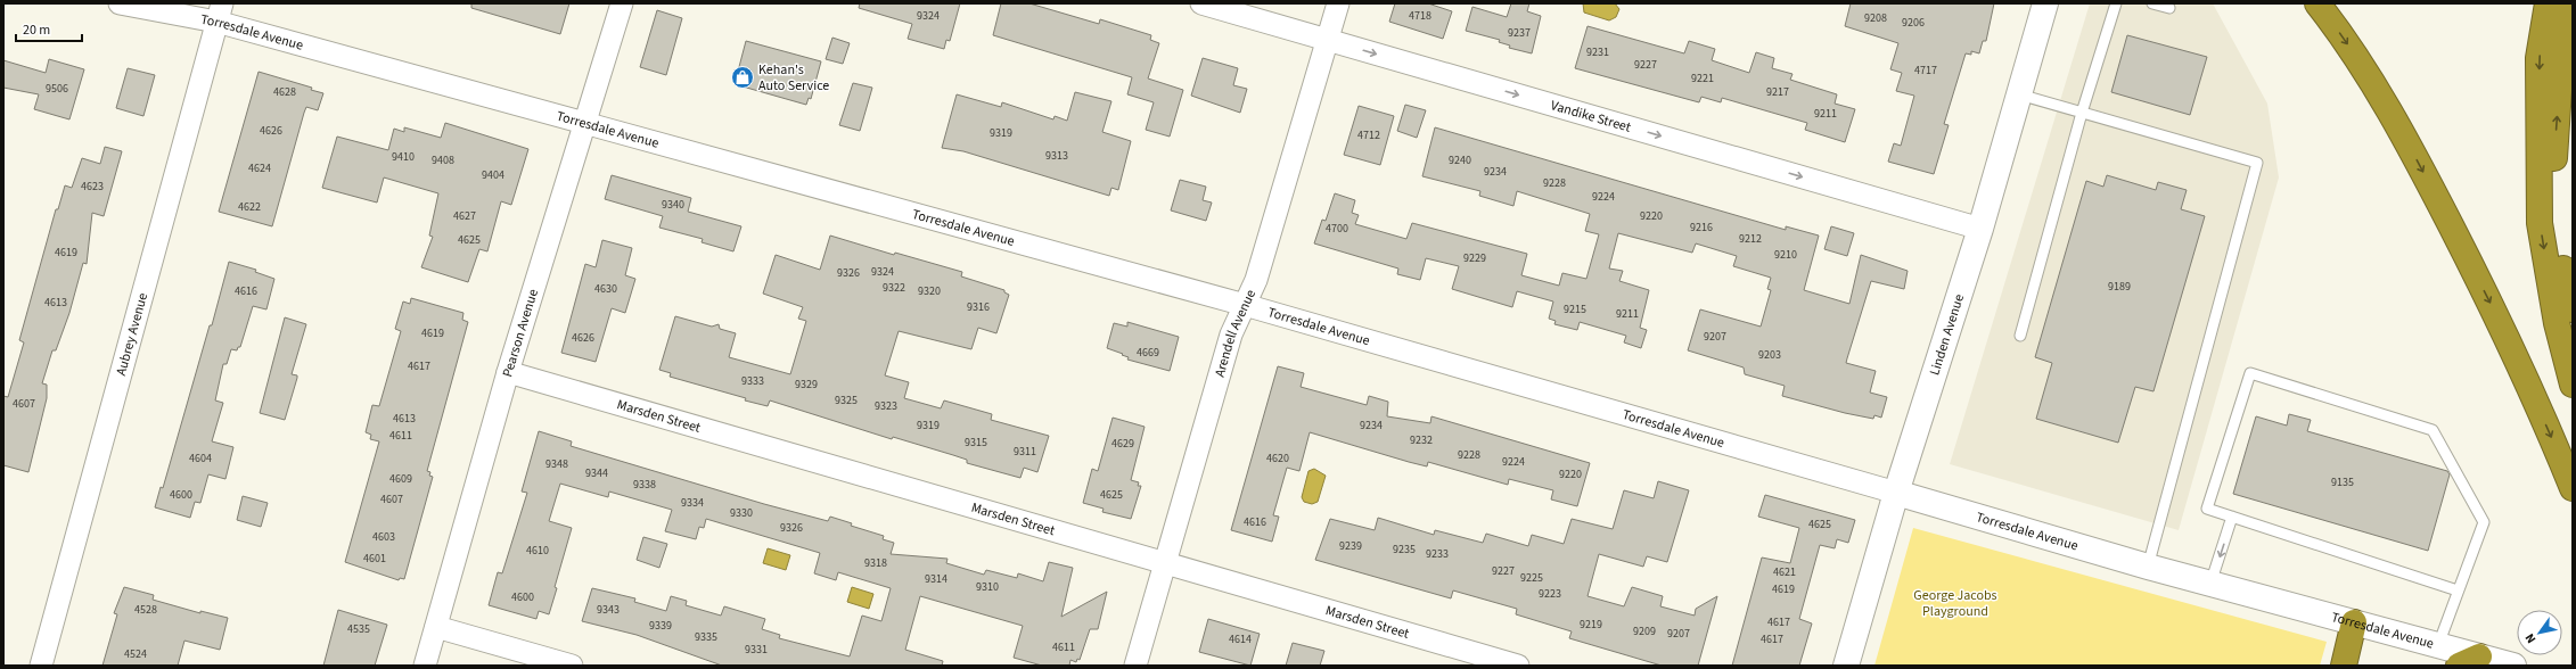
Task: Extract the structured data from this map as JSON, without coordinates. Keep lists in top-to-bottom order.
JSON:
{
  "streets": {
    "street": [
      "Torresdale Avenue",
      "Vandike Street",
      "Pearson Avenue",
      "Aubrey Avenue",
      "Arendell Avenue",
      "Linden Avenue",
      "Marsden Street"
    ]
  },
  "crossings": [
    ["Torresdale Avenue", "Pearson Avenue"],
    ["Torresdale Avenue", "Aubrey Avenue"],
    ["Torresdale Avenue", "Arendell Avenue"],
    ["Torresdale Avenue", "Linden Avenue"],
    ["Vandike Street", "Arendell Avenue"],
    ["Vandike Street", "Linden Avenue"],
    ["Pearson Avenue", "Marsden Street"],
    ["Arendell Avenue", "Marsden Street"]
  ],
  "one_way": ["Vandike Street"],
  "parks": ["George Jacobs Playground"],
  "places": {
    "shop": ["Kehan's Auto Service"]
  },
  "house_numbers": [
    "9324",
    "4718",
    "9208",
    "9206",
    "9237",
    "9231",
    "9227",
    "4717",
    "9221",
    "9506",
    "4628",
    "9217",
    "9211",
    "4626",
    "9319",
    "4712",
    "9313",
    "9410",
    "9408",
    "9240",
    "4624",
    "9234",
    "9404",
    "9228",
    "4623",
    "9224",
    "9340",
    "4622",
    "4627",
    "9220",
    "9216",
    "4700",
    "9212",
    "4625",
    "4619",
    "9210",
    "9229",
    "9324",
    "9326",
    "9189",
    "9322",
    "4630",
    "4616",
    "9320",
    "4613",
    "9316",
    "9215",
    "9211",
    "4619",
    "9207",
    "4626",
    "4669",
    "9203",
    "4617",
    "9333",
    "9329",
    "9325",
    "4607",
    "9323",
    "4613",
    "9319",
    "9234",
    "4611",
    "9232",
    "9315",
    "4629",
    "9311",
    "9228",
    "4604",
    "4620",
    "9224",
    "9348",
    "9344",
    "9220",
    "4609",
    "9135",
    "9338",
    "4600",
    "4625",
    "4607",
    "9334",
    "9330",
    "4616",
    "4625",
    "9326",
    "4603",
    "9239",
    "9235",
    "4610",
    "9233",
    "4601",
    "9318",
    "9227",
    "4621",
    "9225",
    "9314",
    "9310",
    "4619",
    "9223",
    "4600",
    "4528",
    "9343",
    "4617",
    "9219",
    "9339",
    "4535",
    "9209",
    "9207",
    "9335",
    "4614",
    "4617",
    "4611",
    "9331",
    "4524"
  ],
  "scale_bar": "20 m",
  "north": "bottom left"
}
